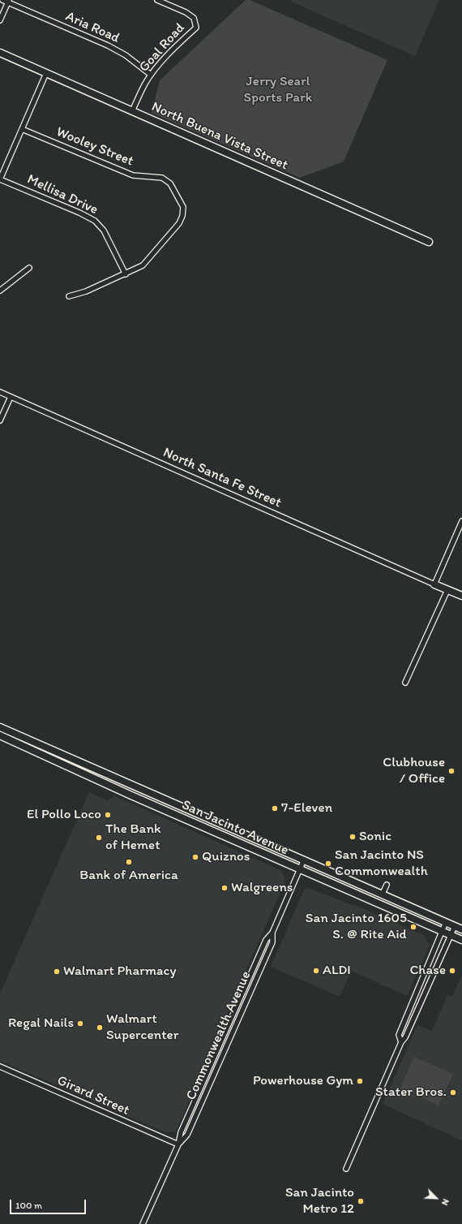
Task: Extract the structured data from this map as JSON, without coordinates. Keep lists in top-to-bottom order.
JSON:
{
  "streets": {
    "main road": ["North Buena Vista Street", "San Jacinto Avenue"],
    "street": [
      "Aria Road",
      "Goal Road",
      "Wooley Street",
      "Mellisa Drive",
      "North Santa Fe Street",
      "Commonwealth Avenue",
      "Girard Street"
    ]
  },
  "crossings": [
    ["Aria Road", "Goal Road"],
    ["Goal Road", "North Buena Vista Street"],
    ["Wooley Street", "Mellisa Drive"],
    ["San Jacinto Avenue", "Commonwealth Avenue"],
    ["Commonwealth Avenue", "Girard Street"]
  ],
  "parks": ["Jerry Searl Sports Park"],
  "places": [
    "Clubhouse / Office",
    "7-Eleven",
    "El Pollo Loco",
    "Sonic",
    "The Bank of Hemet",
    "Quiznos",
    "Bank of America",
    "San Jacinto NS Commonwealth",
    "Walgreens",
    "San Jacinto 1605 S. @ Rite Aid",
    "ALDI",
    "Chase",
    "Walmart Pharmacy",
    "Regal Nails",
    "Walmart Supercenter",
    "Powerhouse Gym",
    "Stater Bros.",
    "San Jacinto Metro 12"
  ],
  "scale_bar": "100 m",
  "north": "bottom right"
}
